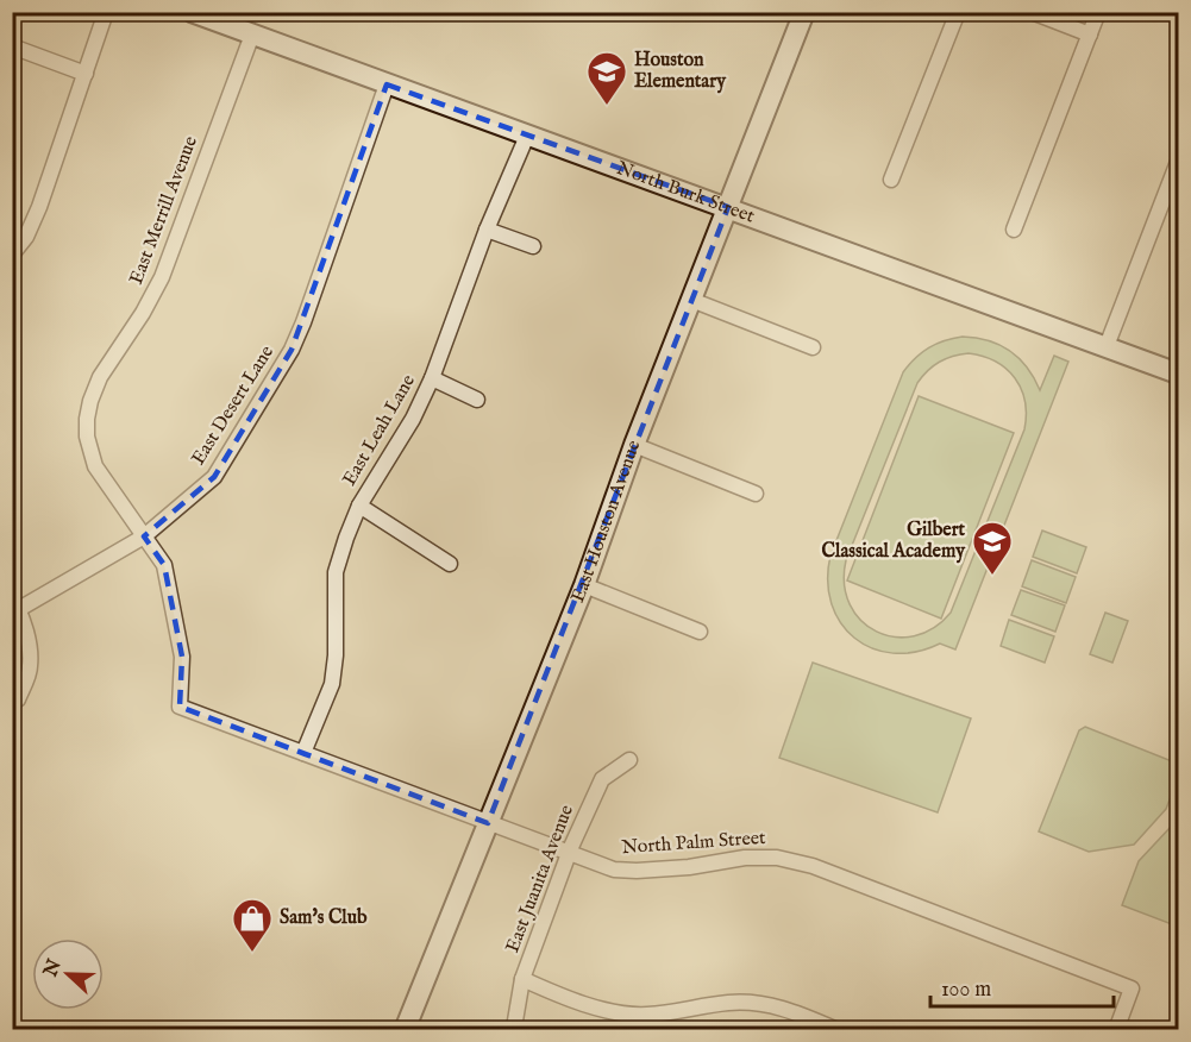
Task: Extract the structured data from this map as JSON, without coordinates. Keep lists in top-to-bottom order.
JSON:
{
  "streets": {
    "street": [
      "North Burk Street",
      "East Merrill Avenue",
      "East Desert Lane",
      "East Leah Lane",
      "East Houston Avenue",
      "North Palm Street",
      "East Juanita Avenue"
    ]
  },
  "crossings": [
    ["North Burk Street", "East Merrill Avenue"],
    ["North Burk Street", "East Desert Lane"],
    ["North Burk Street", "East Leah Lane"],
    ["North Burk Street", "East Houston Avenue"],
    ["East Merrill Avenue", "East Desert Lane"],
    ["East Merrill Avenue", "North Palm Street"],
    ["East Leah Lane", "North Palm Street"],
    ["East Houston Avenue", "North Palm Street"],
    ["North Palm Street", "East Juanita Avenue"]
  ],
  "places": {
    "school or university": ["Houston Elementary", "Gilbert Classical Academy"],
    "shop": ["Sam's Club"]
  },
  "scale_bar": "100 m",
  "north": "left"
}
